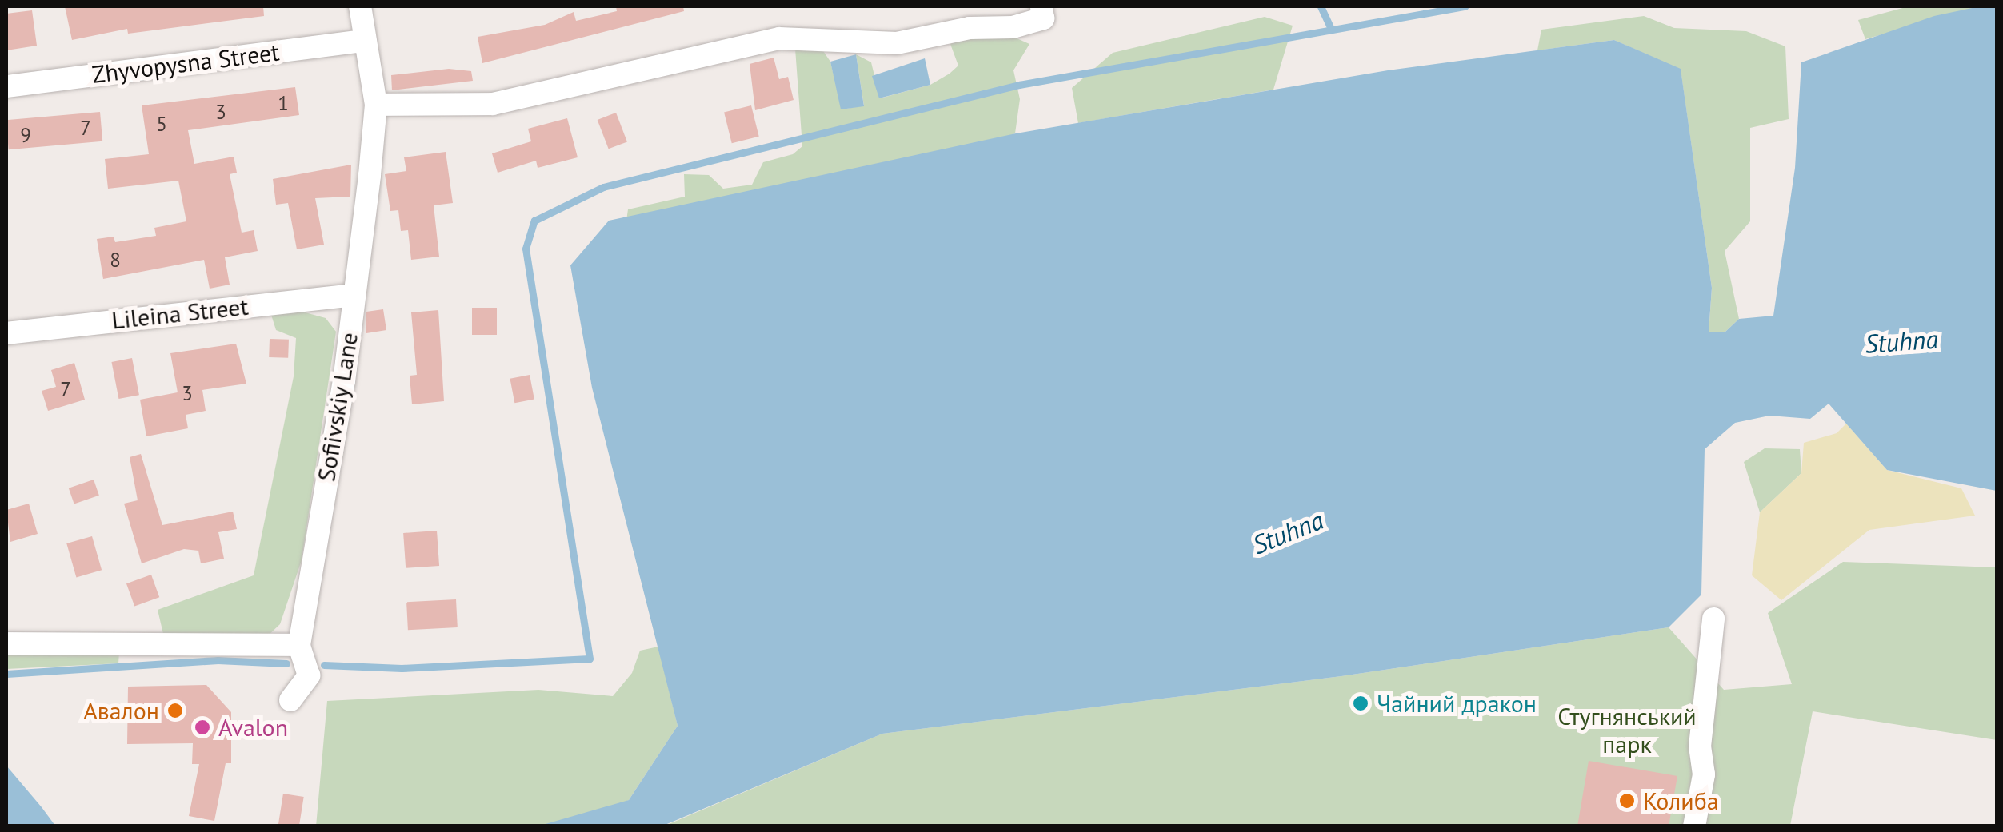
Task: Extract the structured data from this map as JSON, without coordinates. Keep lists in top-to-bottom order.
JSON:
{
  "streets": {
    "street": ["Zhyvopysna Street", "Lileina Street", "Sofiivskiy Lane"]
  },
  "crossings": [
    ["Zhyvopysna Street", "Sofiivskiy Lane"],
    ["Lileina Street", "Sofiivskiy Lane"]
  ],
  "water": ["Stuhna"],
  "parks": ["Стугнянський парк"],
  "places": [
    "Чайний дракон",
    "Авалон",
    "Avalon",
    "Колиба"
  ],
  "house_numbers": [
    "1",
    "3",
    "5",
    "7",
    "9",
    "8",
    "7",
    "3"
  ]
}
